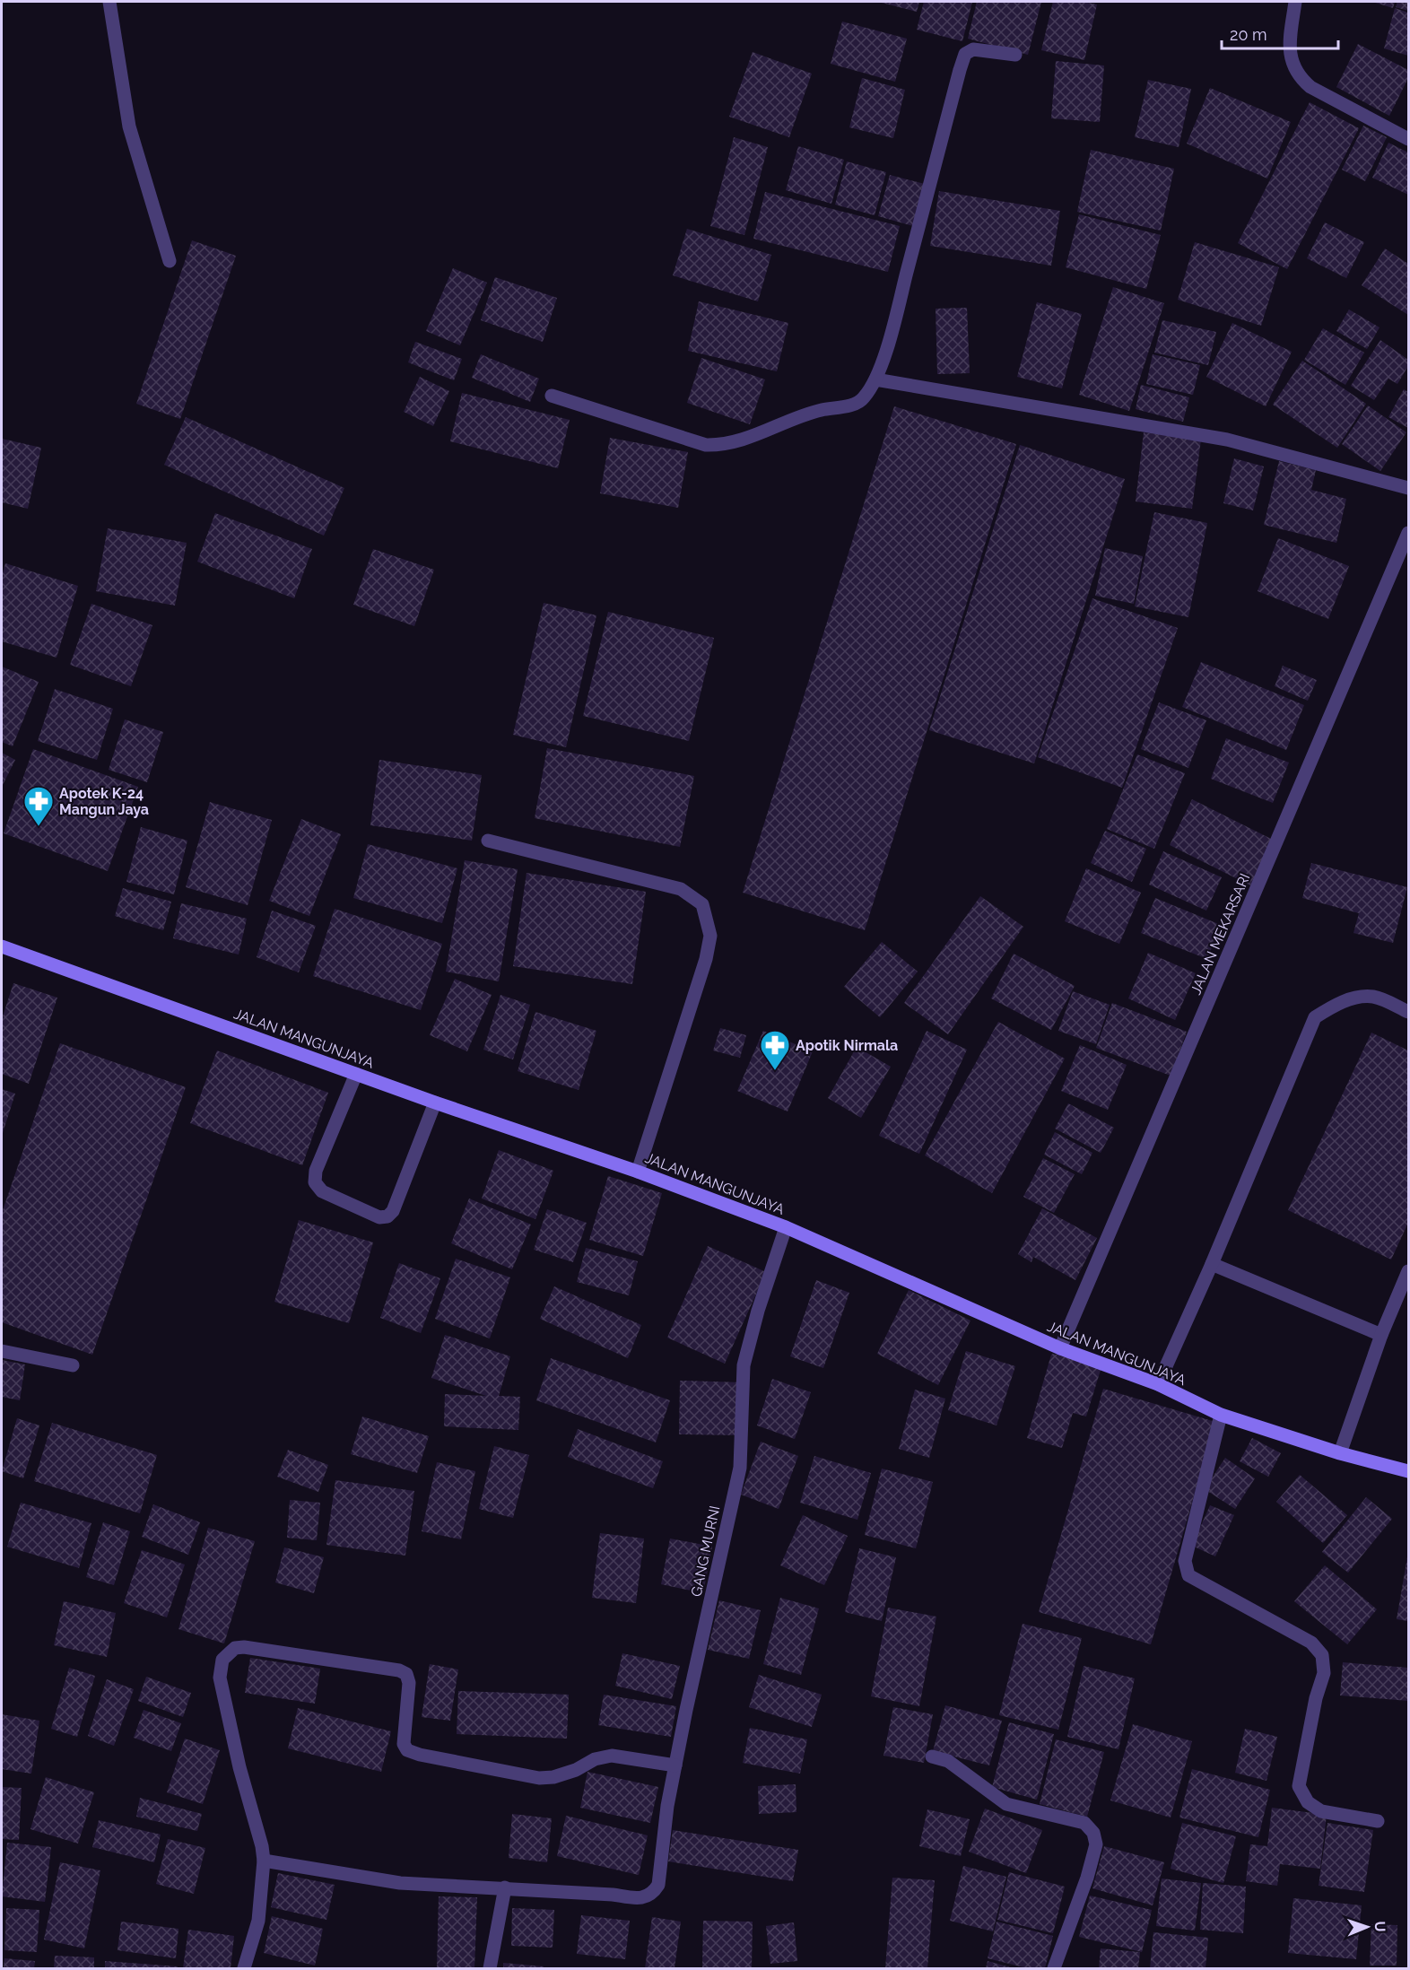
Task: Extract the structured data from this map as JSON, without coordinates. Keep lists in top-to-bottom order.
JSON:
{
  "streets": {
    "main road": ["JALAN MANGUNJAYA"],
    "street": ["JALAN MEKARSARI", "GANG MURNI"]
  },
  "crossings": [
    ["JALAN MEKARSARI", "JALAN MANGUNJAYA"],
    ["JALAN MANGUNJAYA", "GANG MURNI"]
  ],
  "places": {
    "pharmacy": ["Apotek K-24 Mangun Jaya", "Apotik Nirmala"]
  },
  "scale_bar": "20 m",
  "north": "right"
}
